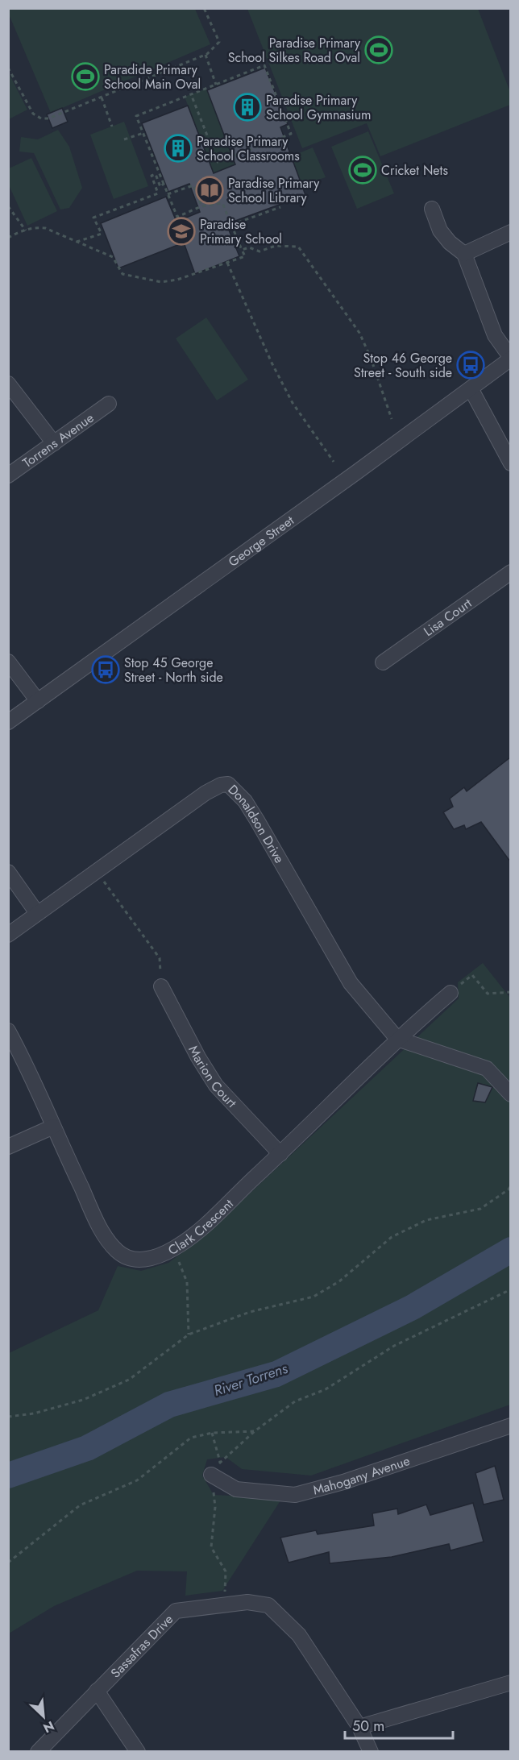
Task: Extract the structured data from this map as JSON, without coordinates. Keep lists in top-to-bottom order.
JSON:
{
  "streets": {
    "street": [
      "Torrens Avenue",
      "George Street",
      "Lisa Court",
      "Donaldson Drive",
      "Marion Court",
      "Clark Crescent",
      "Mahogany Avenue",
      "Sassafras Drive"
    ]
  },
  "crossings": [
    ["Donaldson Drive", "Clark Crescent"],
    ["Marion Court", "Clark Crescent"]
  ],
  "water": ["River Torrens"],
  "places": {
    "sports": ["Paradise Primary School Silkes Road Oval", "Paradide Primary School Main Oval", "Cricket Nets"],
    "building": ["Paradise Primary School Gymnasium", "Paradise Primary School Classrooms"],
    "library": ["Paradise Primary School Library"],
    "school or university": ["Paradise Primary School"],
    "bus stop": ["Stop 46 George Street - South side", "Stop 45 George Street - North side"]
  },
  "scale_bar": "50 m",
  "north": "bottom right"
}
